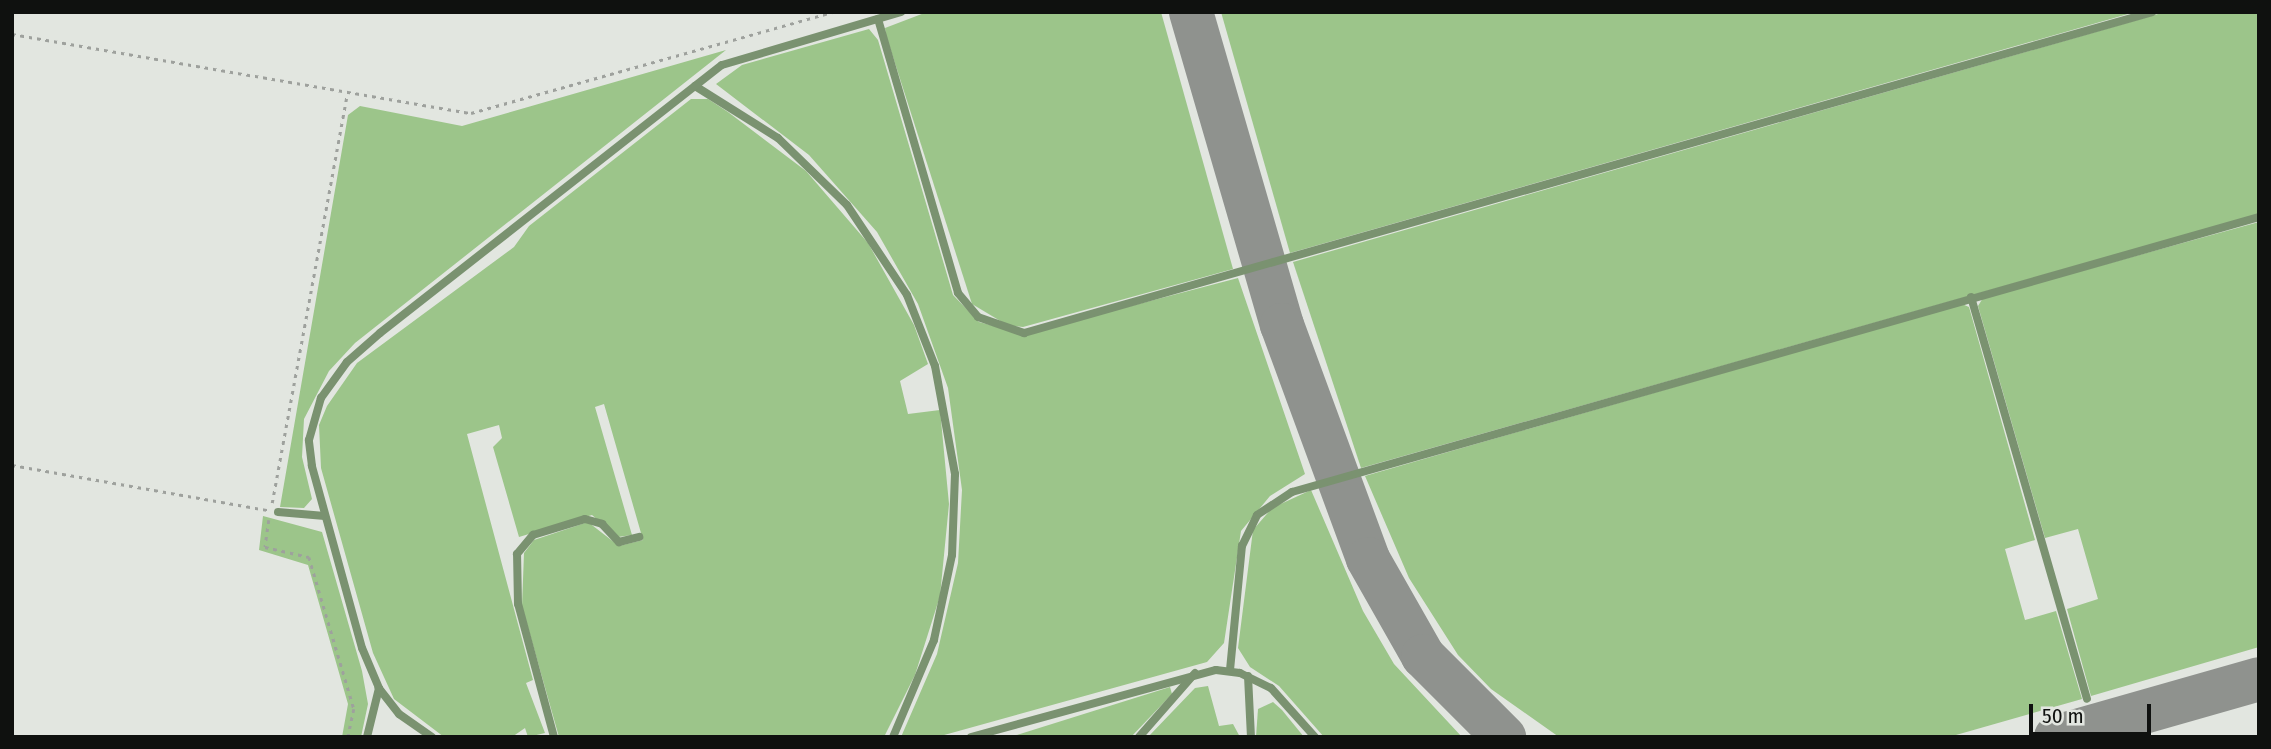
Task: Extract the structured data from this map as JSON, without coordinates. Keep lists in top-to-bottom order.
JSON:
{
  "scale_bar": "50 m"
}
